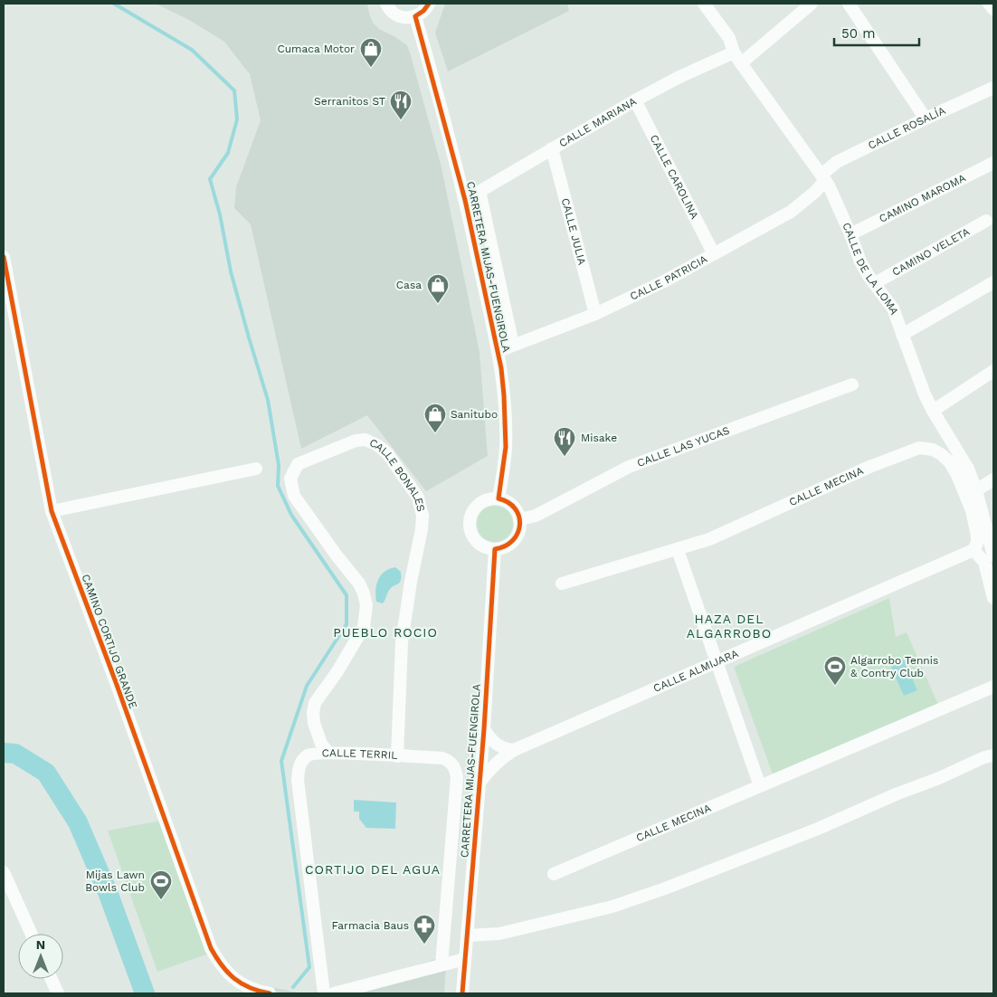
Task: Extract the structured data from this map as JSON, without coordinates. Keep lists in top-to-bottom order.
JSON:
{
  "streets": {
    "street": [
      "CALLE MARIANA",
      "CALLE ROSALÍA",
      "CALLE CAROLINA",
      "CAMINO MAROMA",
      "CALLE JULIA",
      "CAMINO VELETA",
      "CARRETERA MIJAS-FUENGIROLA",
      "CALLE DE LA LOMA",
      "CALLE PATRICIA",
      "CALLE LAS YUCAS",
      "CALLE BONALES",
      "CALLE MECINA",
      "CAMINO CORTIJO GRANDE",
      "CALLE ALMIJARA",
      "CALLE TERRIL"
    ]
  },
  "crossings": [
    ["CALLE MARIANA", "CALLE CAROLINA"],
    ["CALLE MARIANA", "CALLE JULIA"],
    ["CALLE MARIANA", "CARRETERA MIJAS-FUENGIROLA"],
    ["CALLE MARIANA", "CALLE DE LA LOMA"],
    ["CALLE ROSALÍA", "CALLE DE LA LOMA"],
    ["CALLE ROSALÍA", "CALLE PATRICIA"],
    ["CALLE CAROLINA", "CALLE PATRICIA"],
    ["CAMINO MAROMA", "CALLE DE LA LOMA"],
    ["CALLE JULIA", "CALLE PATRICIA"],
    ["CAMINO VELETA", "CALLE DE LA LOMA"],
    ["CARRETERA MIJAS-FUENGIROLA", "CALLE PATRICIA"],
    ["CARRETERA MIJAS-FUENGIROLA", "CALLE LAS YUCAS"],
    ["CARRETERA MIJAS-FUENGIROLA", "CALLE ALMIJARA"],
    ["CALLE DE LA LOMA", "CALLE PATRICIA"],
    ["CALLE BONALES", "CALLE TERRIL"],
    ["CALLE MECINA", "CALLE ALMIJARA"]
  ],
  "districts": ["HAZA DEL ALGARROBO", "PUEBLO ROCIO", "CORTIJO DEL AGUA"],
  "places": {
    "shop": ["Cumaca Motor", "Casa", "Sanitubo"],
    "restaurant": ["Serranitos ST", "Misake"],
    "sports": ["Algarrobo Tennis & Contry Club", "Mijas Lawn Bowls Club"],
    "pharmacy": ["Farmacia Baus"]
  },
  "scale_bar": "50 m",
  "north": "top"
}
